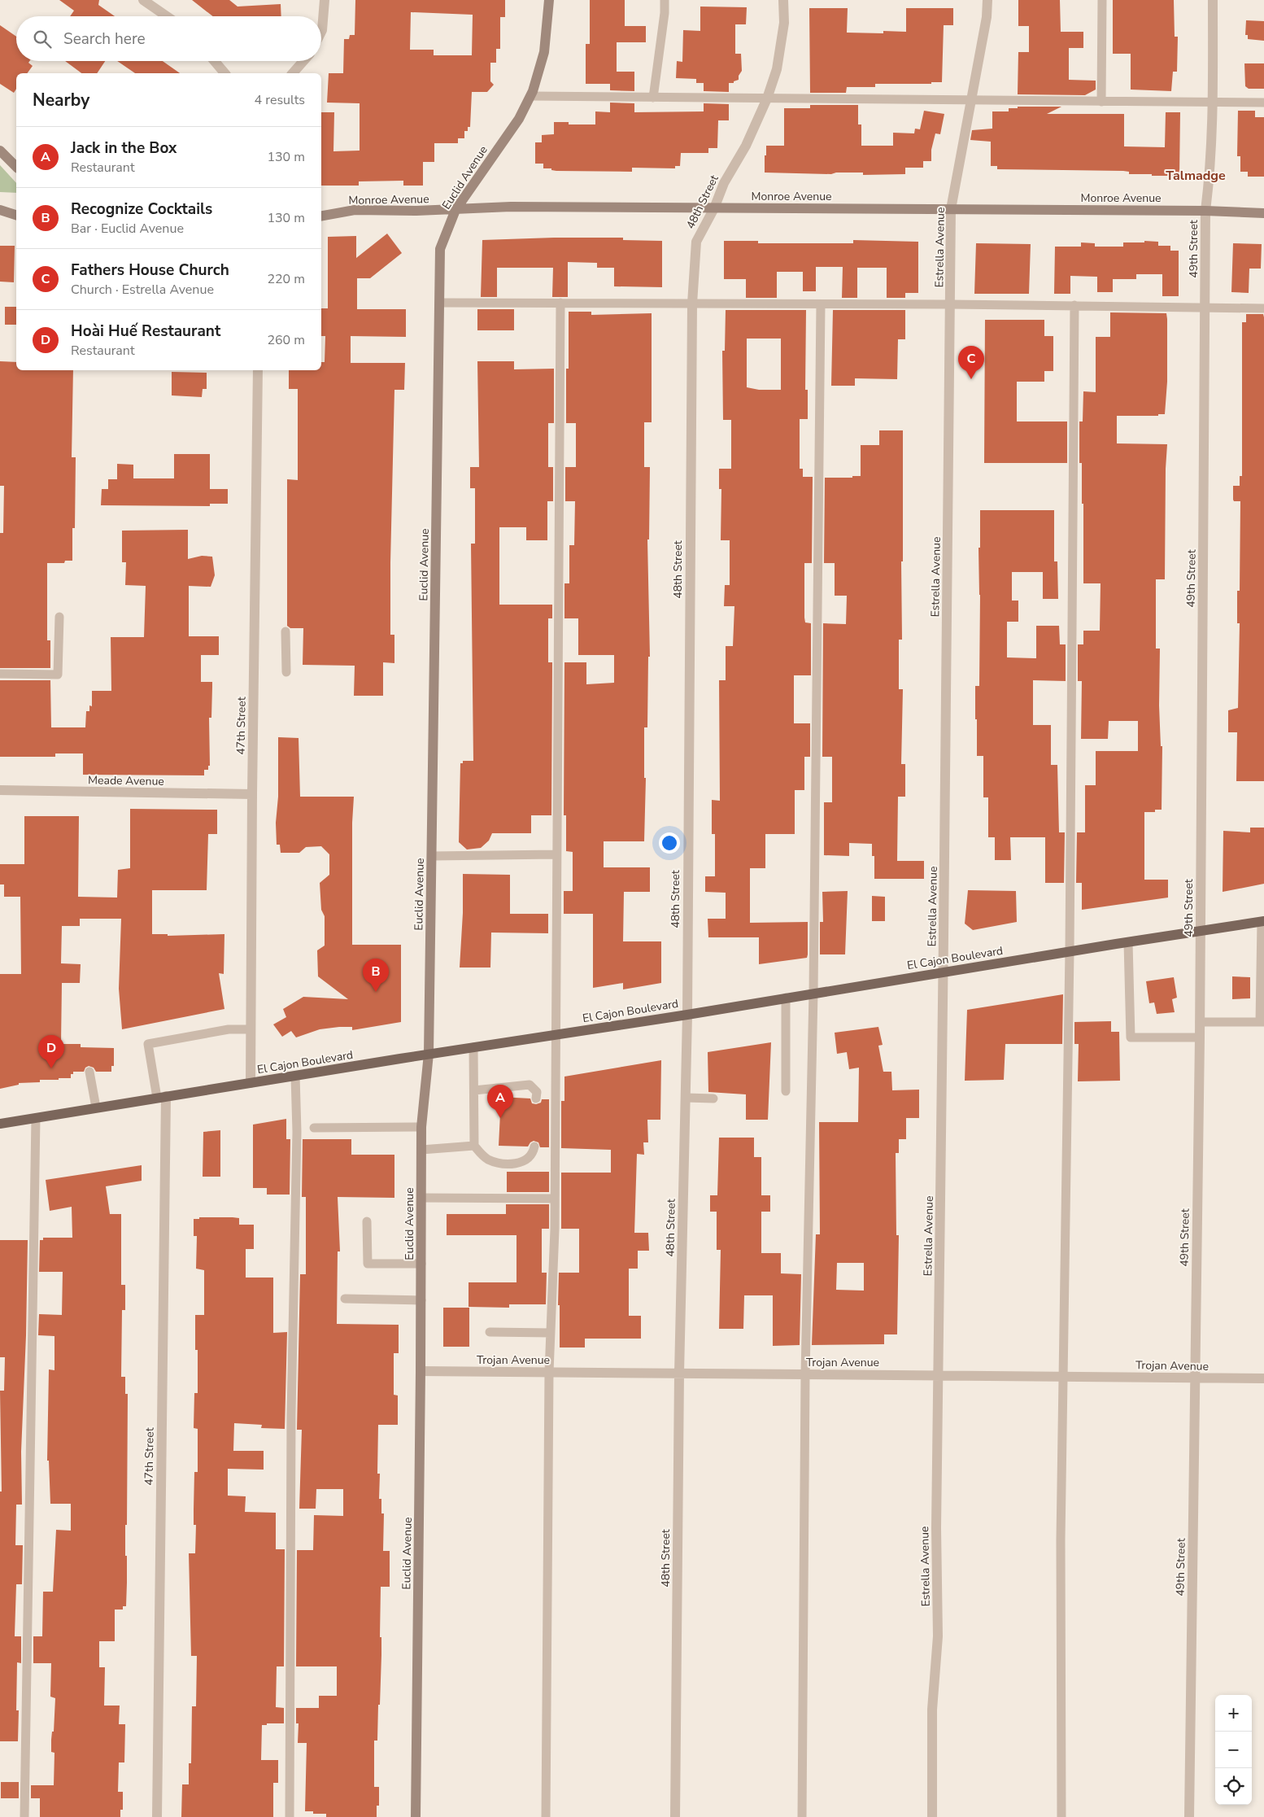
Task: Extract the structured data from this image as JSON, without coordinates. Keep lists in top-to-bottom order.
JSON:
{
  "streets": {
    "main road": ["Euclid Avenue", "Monroe Avenue", "El Cajon Boulevard"],
    "street": [
      "48th Street",
      "Estrella Avenue",
      "49th Street",
      "47th Street",
      "Meade Avenue",
      "Trojan Avenue"
    ]
  },
  "crossings": [
    ["Euclid Avenue", "Monroe Avenue"],
    ["Euclid Avenue", "El Cajon Boulevard"],
    ["Euclid Avenue", "Trojan Avenue"],
    ["Monroe Avenue", "48th Street"],
    ["Monroe Avenue", "Estrella Avenue"],
    ["Monroe Avenue", "49th Street"],
    ["48th Street", "El Cajon Boulevard"],
    ["48th Street", "Trojan Avenue"],
    ["Estrella Avenue", "El Cajon Boulevard"],
    ["Estrella Avenue", "Trojan Avenue"],
    ["49th Street", "El Cajon Boulevard"],
    ["49th Street", "Trojan Avenue"],
    ["47th Street", "Meade Avenue"],
    ["47th Street", "El Cajon Boulevard"]
  ],
  "districts": ["Talmadge"],
  "page": {
    "search": "Search here",
    "heading": ["Nearby", "4 results"],
    "list": [
      {
        "mark": "A",
        "name": "Jack in the Box",
        "note": "Restaurant",
        "value": "130 m"
      },
      {
        "mark": "B",
        "name": "Recognize Cocktails",
        "note": "Bar · Euclid Avenue",
        "value": "130 m"
      },
      {
        "mark": "C",
        "name": "Fathers House Church",
        "note": "Church · Estrella Avenue",
        "value": "220 m"
      },
      {
        "mark": "D",
        "name": "Hoài Huế Restaurant",
        "note": "Restaurant",
        "value": "260 m"
      }
    ],
    "pins": [
      "C",
      "B",
      "D",
      "A"
    ],
    "map_buttons": ["+", "−"]
  }
}
